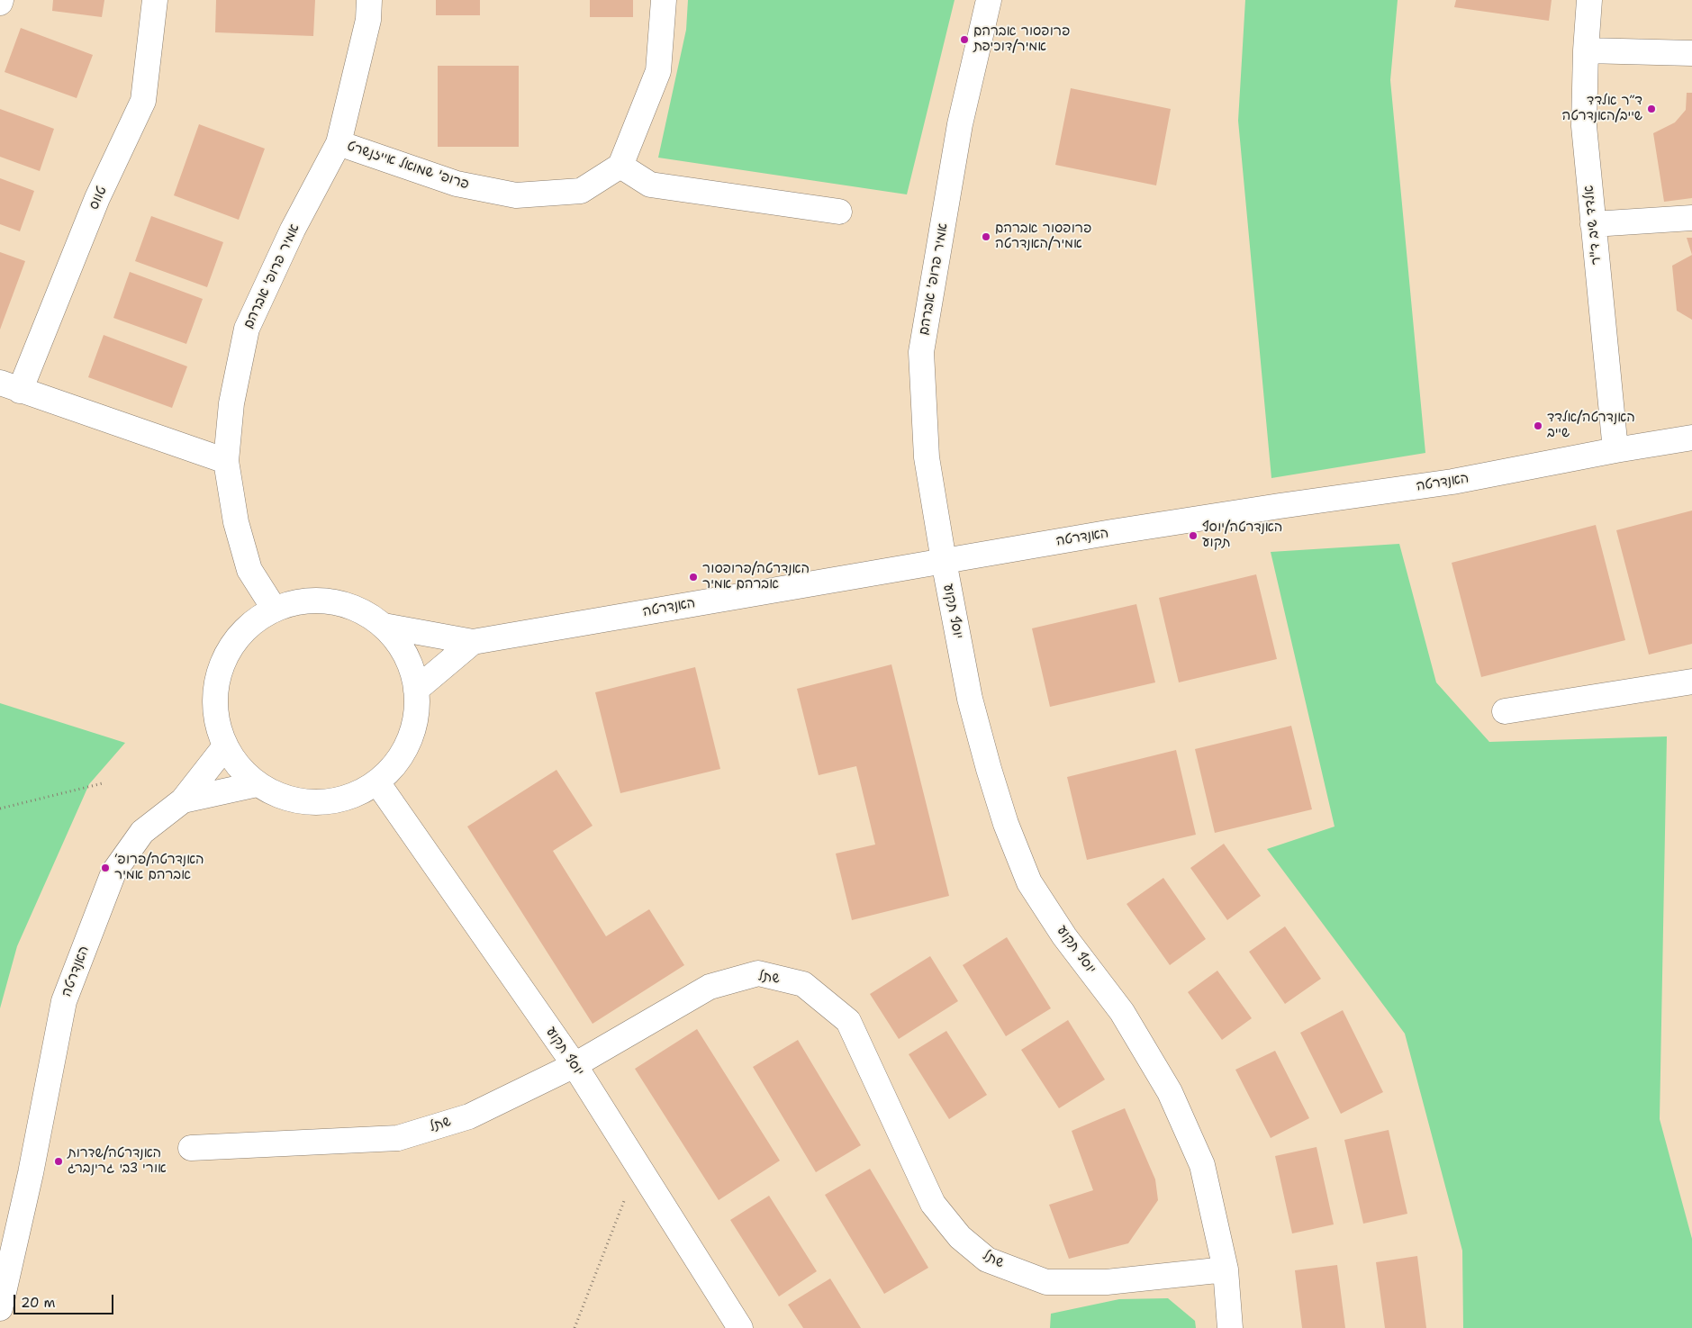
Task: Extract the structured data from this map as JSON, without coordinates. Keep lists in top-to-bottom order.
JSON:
{
  "streets": {
    "street": [
      "פרופ' שמואל אייזנשרט",
      "טווס",
      "אלדד שיב ד\"ר",
      "אמיר פרופ' אברהם",
      "האנדרטה",
      "יוסף תקוע",
      "שתל"
    ]
  },
  "crossings": [
    ["פרופ' שמואל אייזנשרט", "אמיר פרופ' אברהם"],
    ["אלדד שיב ד\"ר", "האנדרטה"],
    ["אמיר פרופ' אברהם", "האנדרטה"],
    ["אמיר פרופ' אברהם", "יוסף תקוע"],
    ["האנדרטה", "יוסף תקוע"],
    ["יוסף תקוע", "שתל"]
  ],
  "places": [
    "פרופסור אברהם אמיר/דוכיפת",
    "ד״ר אלדד שייב/האנדרטה",
    "פרופסור אברהם אמיר/האנדרטה",
    "האנדרטה/אלדד שייב",
    "האנדרטה/יוסף תקוע",
    "האנדרטה/פרופסור אברהם אמיר",
    "האנדרטה/פרופ׳ אברהם אמיר",
    "האנדרטה/שדרות אורי צבי גרינברג"
  ],
  "scale_bar": "20 m"
}
